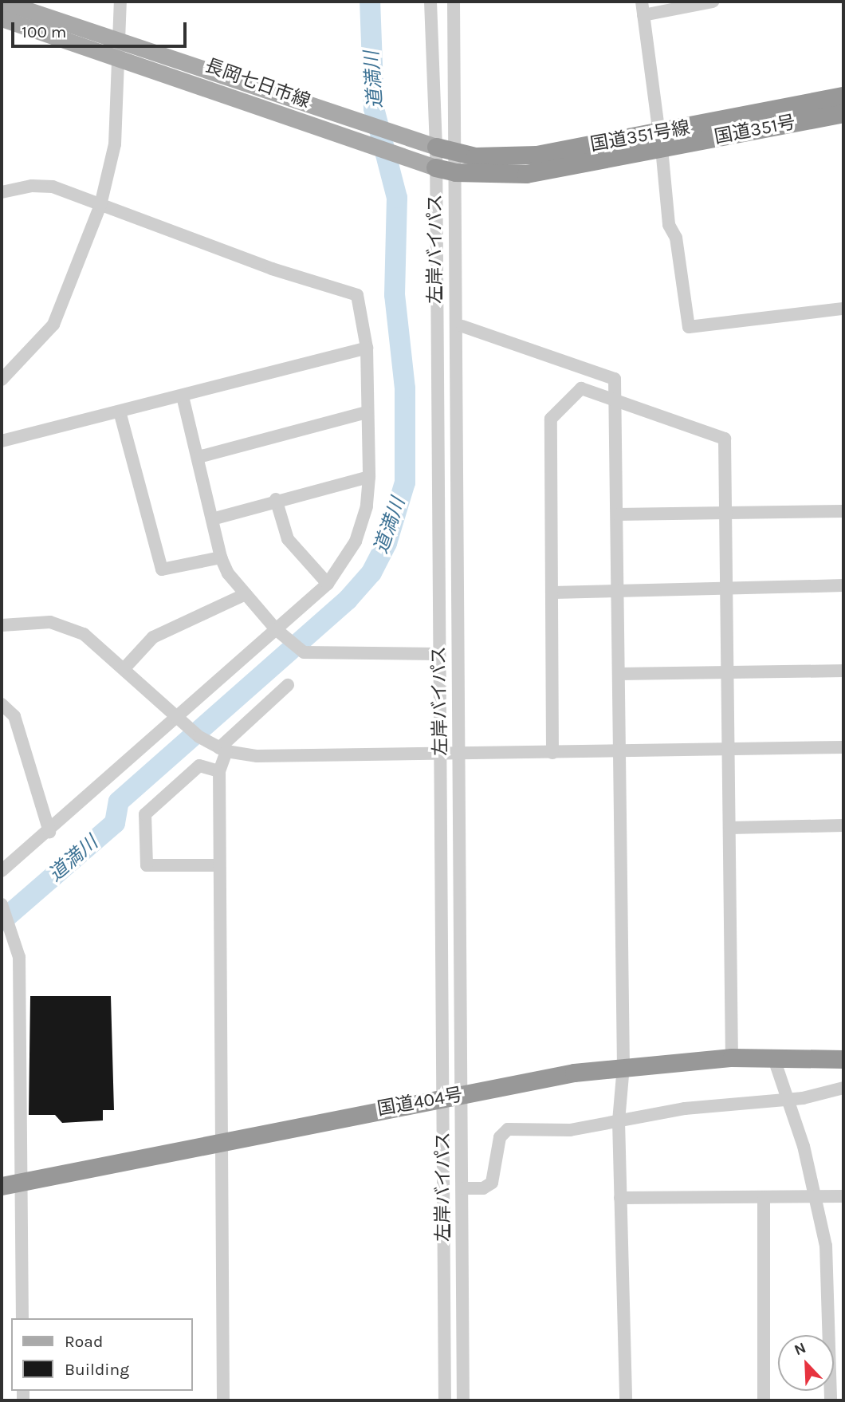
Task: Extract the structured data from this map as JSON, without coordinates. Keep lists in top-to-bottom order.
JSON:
{
  "streets": {
    "highway": ["国道351号", "国道351号線", "国道404号"],
    "main road": ["長岡七日市線"],
    "street": ["左岸バイパス"]
  },
  "crossings": [
    ["長岡七日市線", "国道351号"],
    ["長岡七日市線", "国道351号線"],
    ["長岡七日市線", "左岸バイパス"],
    ["国道351号", "国道351号線"],
    ["国道351号", "左岸バイパス"],
    ["国道351号線", "左岸バイパス"],
    ["左岸バイパス", "国道404号"]
  ],
  "water": ["道満川"],
  "legend": ["Road", "Building"],
  "scale_bar": "100 m",
  "north": "top left"
}
